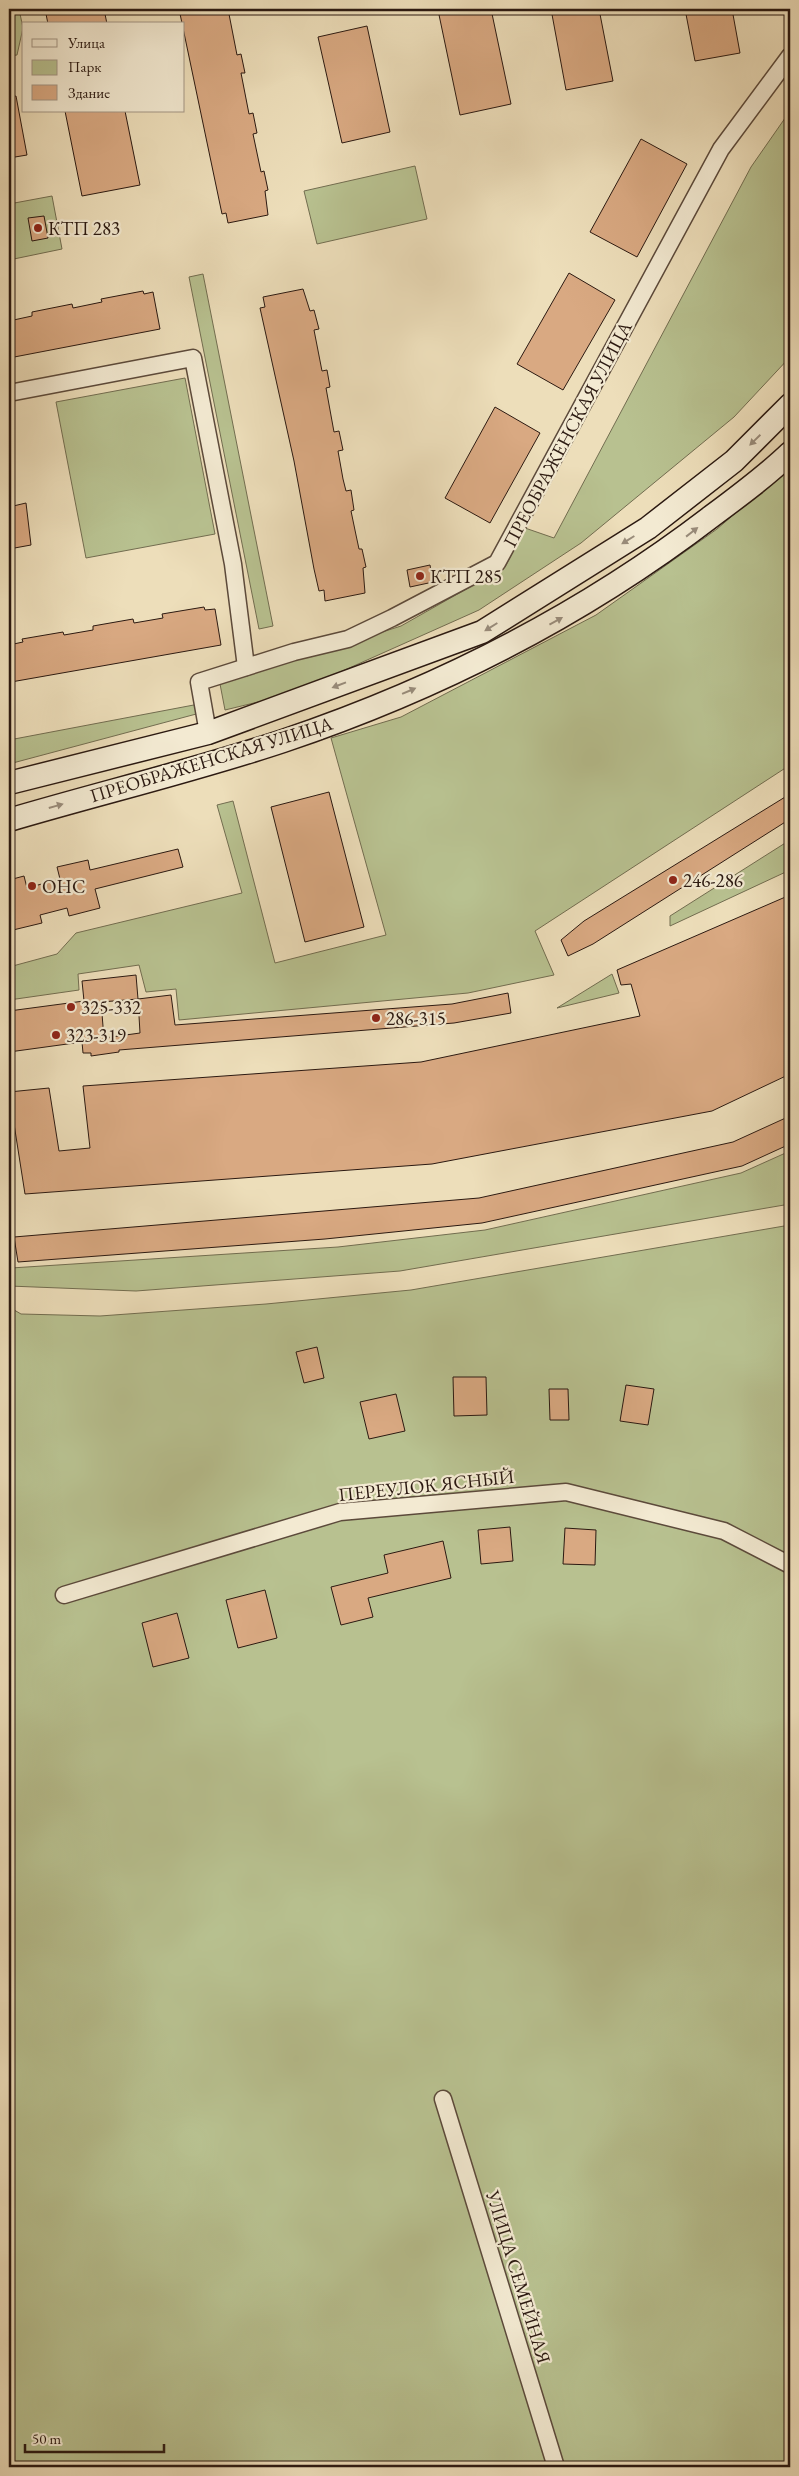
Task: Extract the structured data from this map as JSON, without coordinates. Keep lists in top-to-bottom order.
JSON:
{
  "streets": {
    "main road": ["ПРЕОБРАЖЕНСКАЯ УЛИЦА"],
    "street": ["ПЕРЕУЛОК ЯСНЫЙ", "УЛИЦА СЕМЕЙНАЯ"]
  },
  "places": [
    "КТП 283",
    "КТП 285",
    "246-286",
    "ОНС",
    "325-332",
    "286-315",
    "323-319"
  ],
  "legend": ["Улица", "Парк", "Здание"],
  "scale_bar": "50 m"
}
